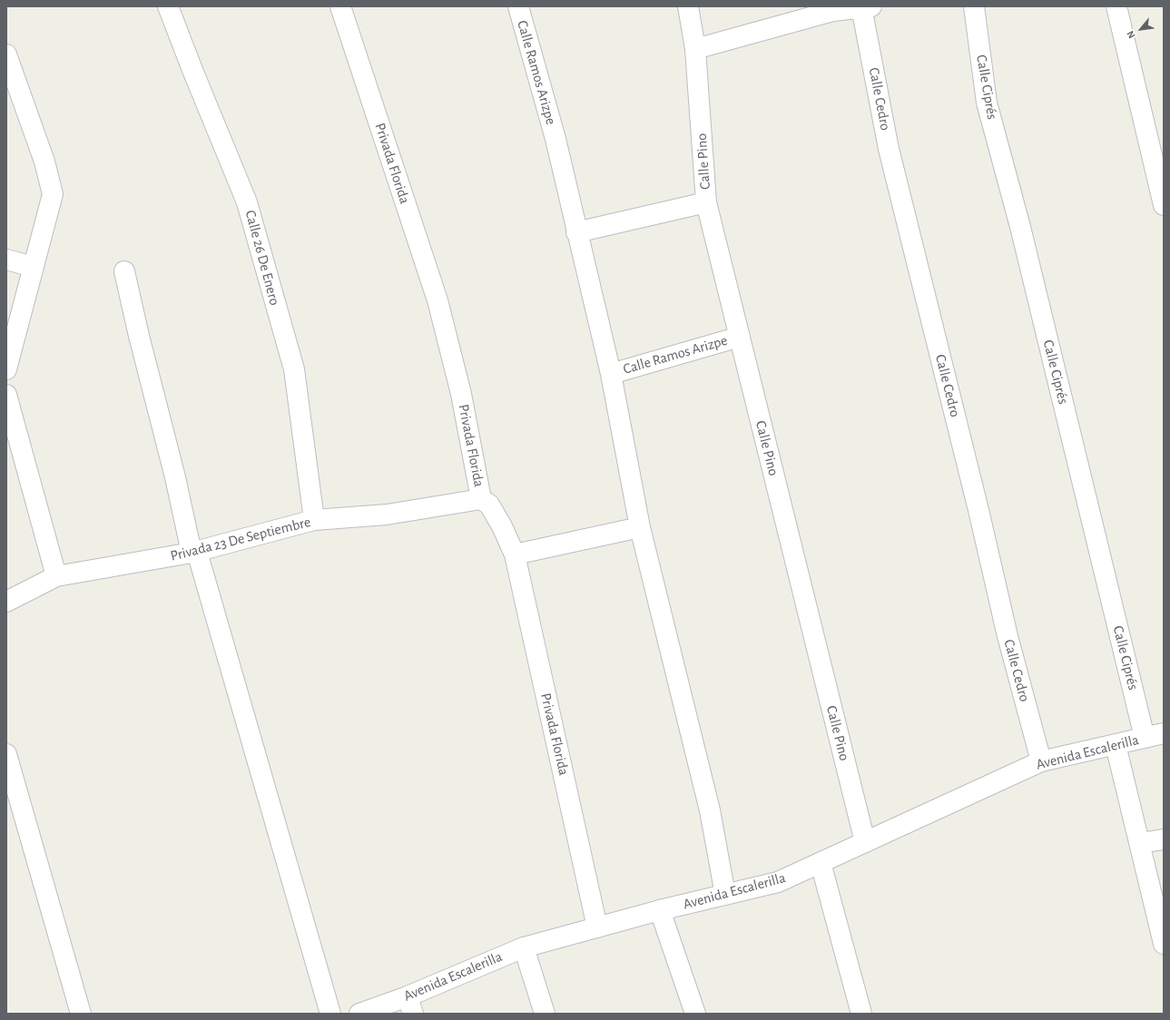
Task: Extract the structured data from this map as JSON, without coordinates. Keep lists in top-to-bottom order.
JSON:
{
  "streets": {
    "street": [
      "Calle Ramos Arizpe",
      "Calle Ciprés",
      "Calle Cedro",
      "Calle Pino",
      "Privada Florida",
      "Calle 26 De Enero",
      "Privada 23 De Septiembre",
      "Avenida Escalerilla"
    ]
  },
  "crossings": [
    ["Calle Ramos Arizpe", "Calle Pino"],
    ["Calle Ramos Arizpe", "Avenida Escalerilla"],
    ["Calle Ciprés", "Avenida Escalerilla"],
    ["Calle Cedro", "Avenida Escalerilla"],
    ["Calle Pino", "Avenida Escalerilla"],
    ["Privada Florida", "Privada 23 De Septiembre"],
    ["Privada Florida", "Avenida Escalerilla"],
    ["Calle 26 De Enero", "Privada 23 De Septiembre"]
  ],
  "north": "bottom left"
}
